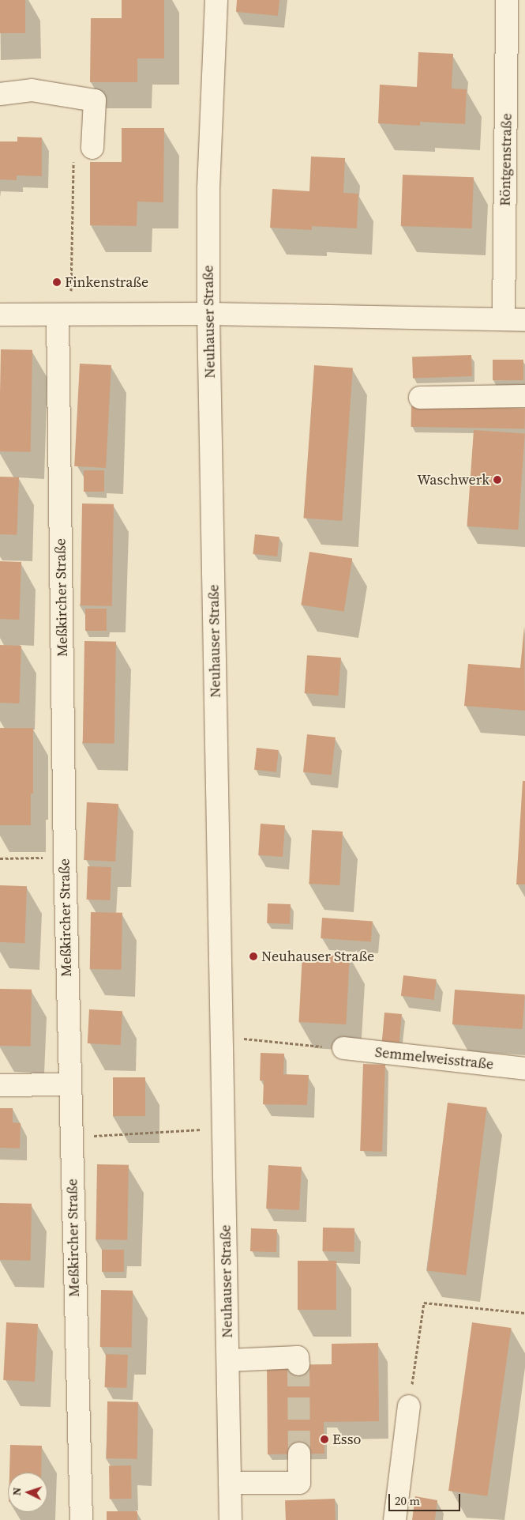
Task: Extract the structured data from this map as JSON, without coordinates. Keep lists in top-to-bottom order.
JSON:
{
  "streets": {
    "street": [
      "Röntgenstraße",
      "Neuhauser Straße",
      "Meßkircher Straße",
      "Semmelweisstraße"
    ]
  },
  "places": [
    "Finkenstraße",
    "Waschwerk",
    "Neuhauser Straße",
    "Esso"
  ],
  "scale_bar": "20 m",
  "north": "left"
}
